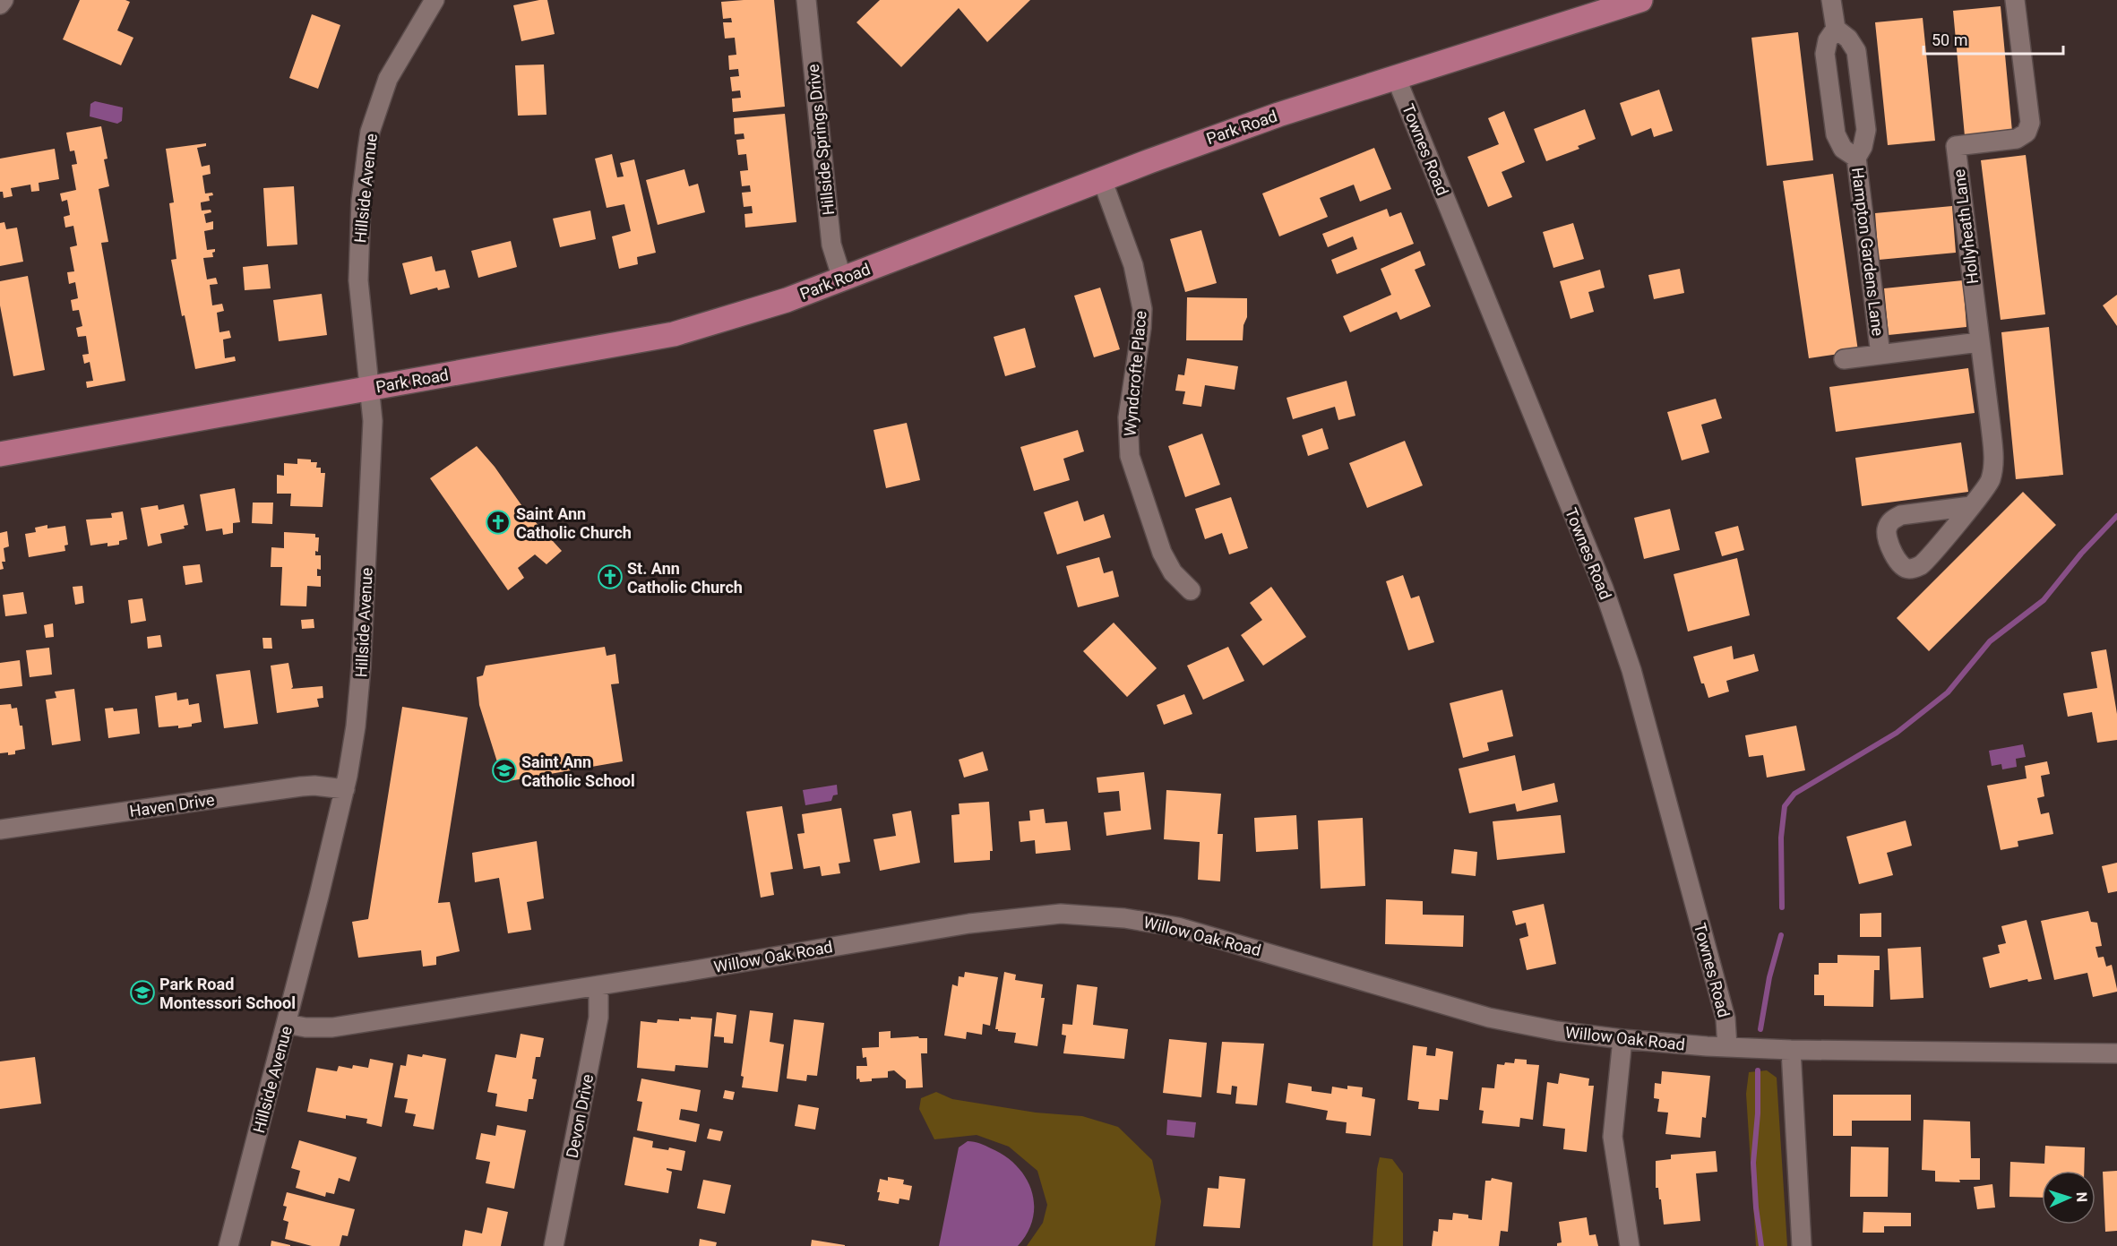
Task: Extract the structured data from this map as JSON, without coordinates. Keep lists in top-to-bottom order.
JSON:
{
  "streets": {
    "main road": ["Park Road"],
    "street": [
      "Hillside Springs Drive",
      "Townes Road",
      "Hillside Avenue",
      "Hollyheath Lane",
      "Hampton Gardens Lane",
      "Wyndcrofte Place",
      "Haven Drive",
      "Willow Oak Road",
      "Devon Drive"
    ]
  },
  "crossings": [
    ["Park Road", "Hillside Springs Drive"],
    ["Park Road", "Townes Road"],
    ["Park Road", "Hillside Avenue"],
    ["Park Road", "Wyndcrofte Place"],
    ["Townes Road", "Willow Oak Road"],
    ["Hillside Avenue", "Haven Drive"],
    ["Hillside Avenue", "Willow Oak Road"],
    ["Hollyheath Lane", "Hampton Gardens Lane"],
    ["Willow Oak Road", "Devon Drive"]
  ],
  "places": {
    "church": ["Saint Ann Catholic Church", "St. Ann Catholic Church"],
    "school or university": ["Saint Ann Catholic School", "Park Road Montessori School"]
  },
  "scale_bar": "50 m",
  "north": "right"
}
